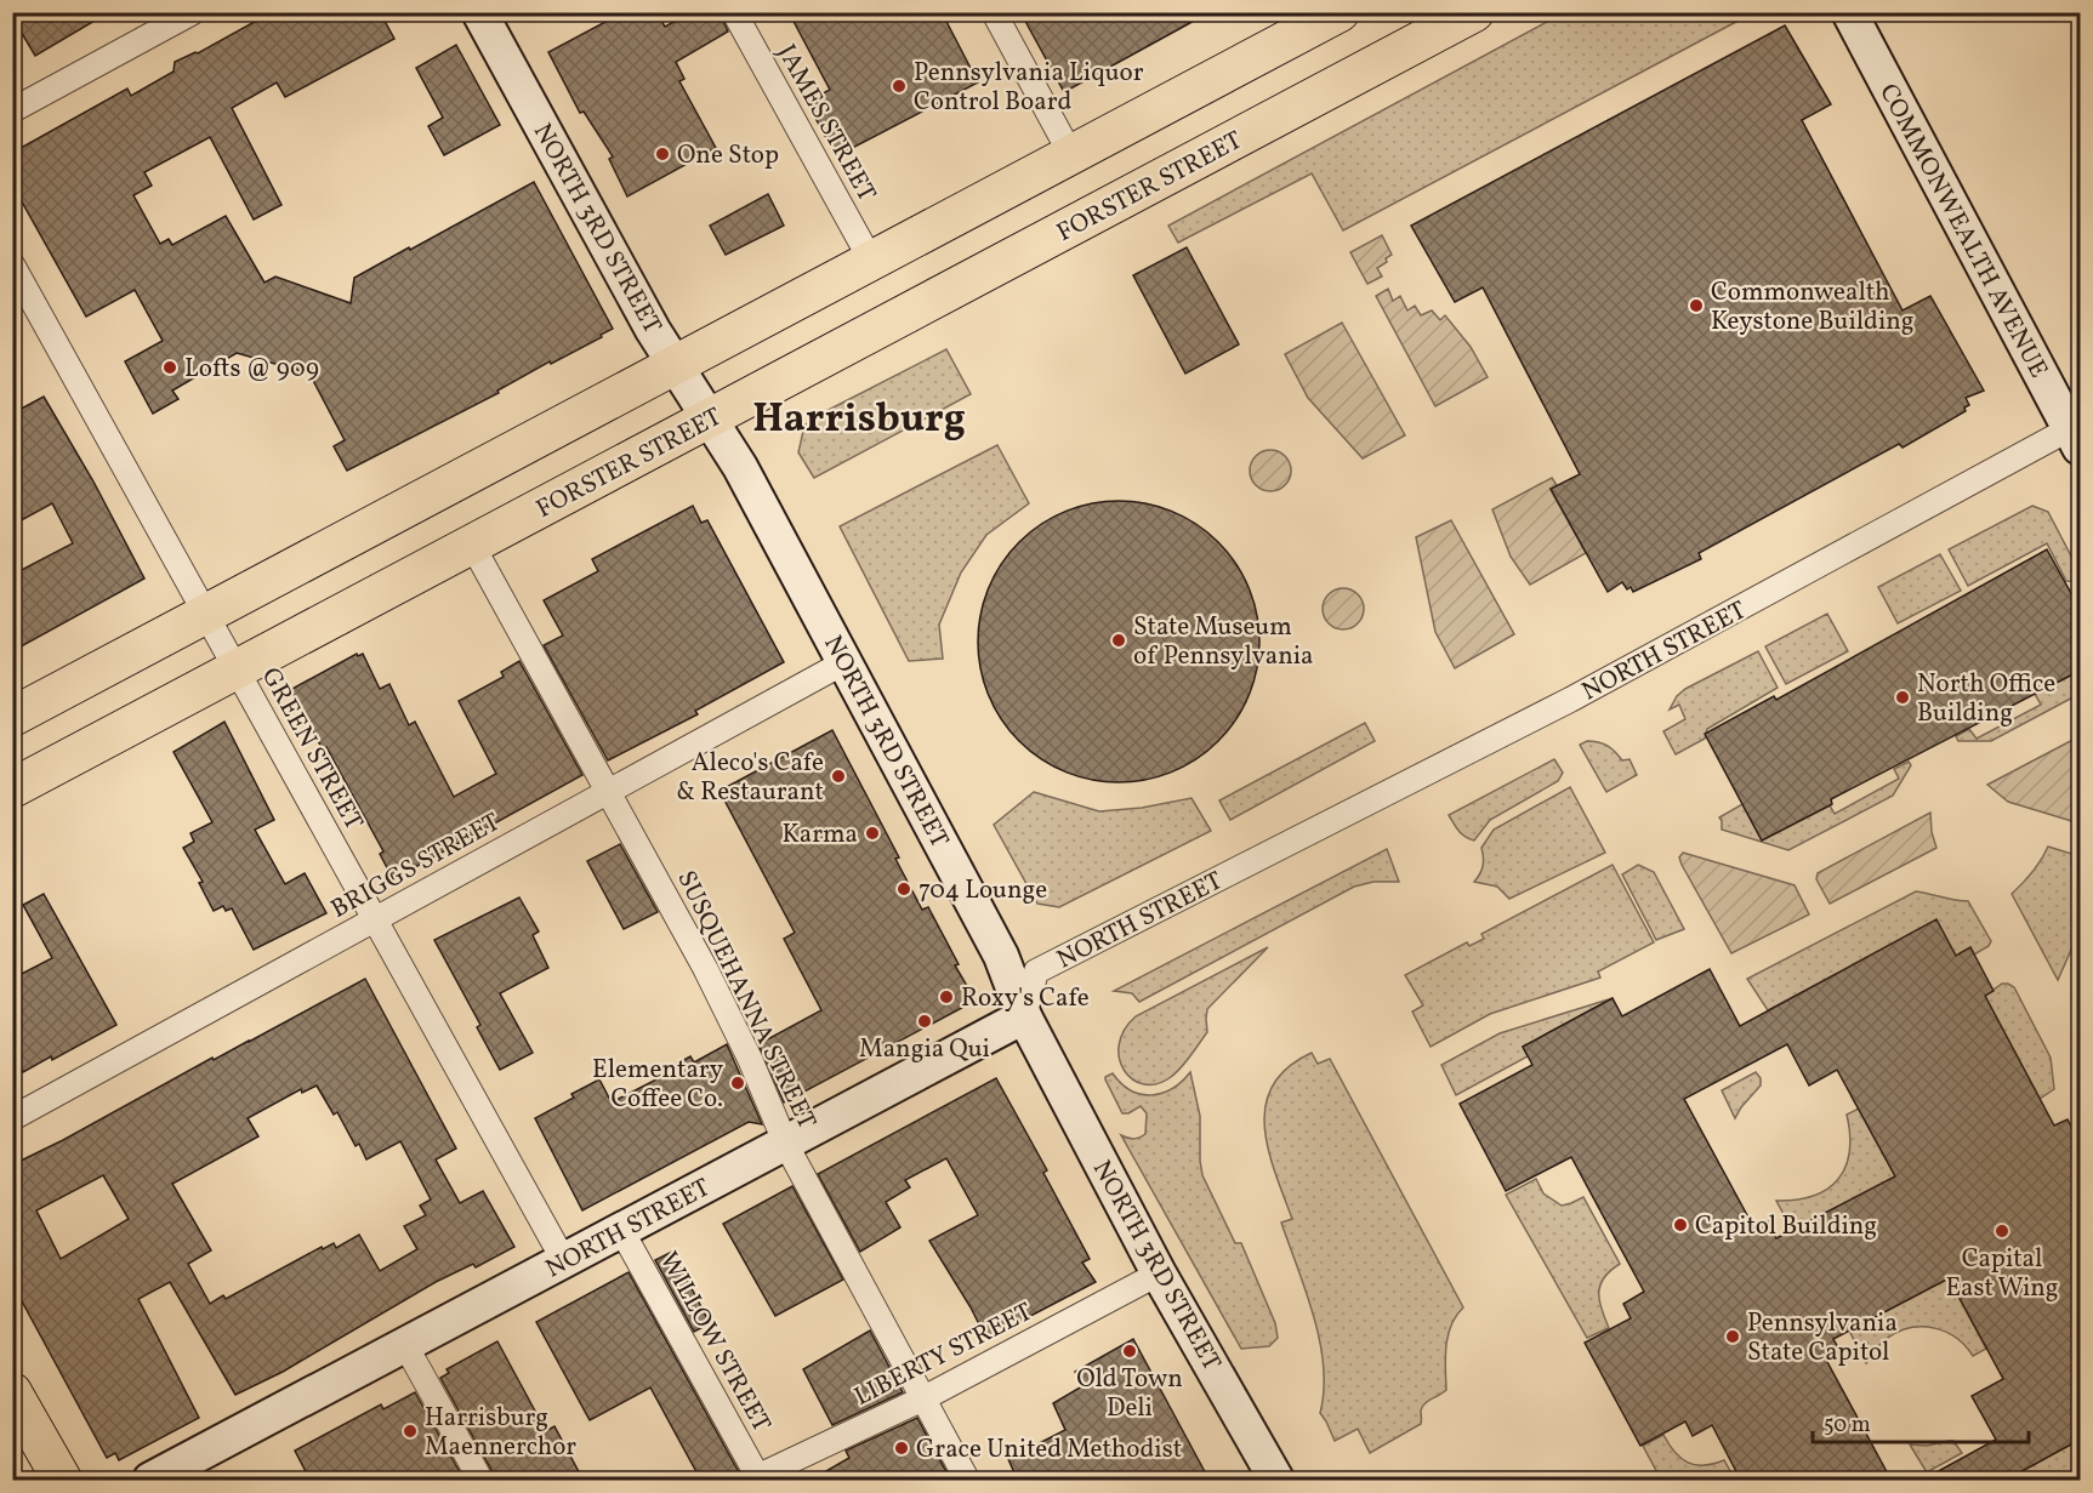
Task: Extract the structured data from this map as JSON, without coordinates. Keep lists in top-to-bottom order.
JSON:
{
  "streets": {
    "main road": [
      "FORSTER STREET",
      "NORTH 3RD STREET",
      "COMMONWEALTH AVENUE",
      "NORTH STREET"
    ],
    "street": [
      "JAMES STREET",
      "GREEN STREET",
      "BRIGGS STREET",
      "SUSQUEHANNA STREET",
      "WILLOW STREET",
      "LIBERTY STREET"
    ]
  },
  "crossings": [
    ["FORSTER STREET", "NORTH 3RD STREET"],
    ["FORSTER STREET", "GREEN STREET"],
    ["FORSTER STREET", "SUSQUEHANNA STREET"],
    ["NORTH 3RD STREET", "NORTH STREET"],
    ["NORTH 3RD STREET", "BRIGGS STREET"],
    ["NORTH 3RD STREET", "LIBERTY STREET"],
    ["COMMONWEALTH AVENUE", "NORTH STREET"],
    ["NORTH STREET", "GREEN STREET"],
    ["NORTH STREET", "SUSQUEHANNA STREET"],
    ["NORTH STREET", "WILLOW STREET"],
    ["GREEN STREET", "BRIGGS STREET"],
    ["BRIGGS STREET", "SUSQUEHANNA STREET"],
    ["SUSQUEHANNA STREET", "LIBERTY STREET"],
    ["WILLOW STREET", "LIBERTY STREET"]
  ],
  "districts": ["Harrisburg"],
  "places": [
    "Pennsylvania Liquor Control Board",
    "One Stop",
    "Commonwealth Keystone Building",
    "Lofts @ 909",
    "State Museum of Pennsylvania",
    "North Office Building",
    "Aleco's Cafe & Restaurant",
    "Karma",
    "704 Lounge",
    "Roxy's Cafe",
    "Mangia Qui",
    "Elementary Coffee Co.",
    "Capitol Building",
    "Capital East Wing",
    "Pennsylvania State Capitol",
    "Old Town Deli",
    "Harrisburg Maennerchor",
    "Grace United Methodist"
  ],
  "scale_bar": "50 m"
}
